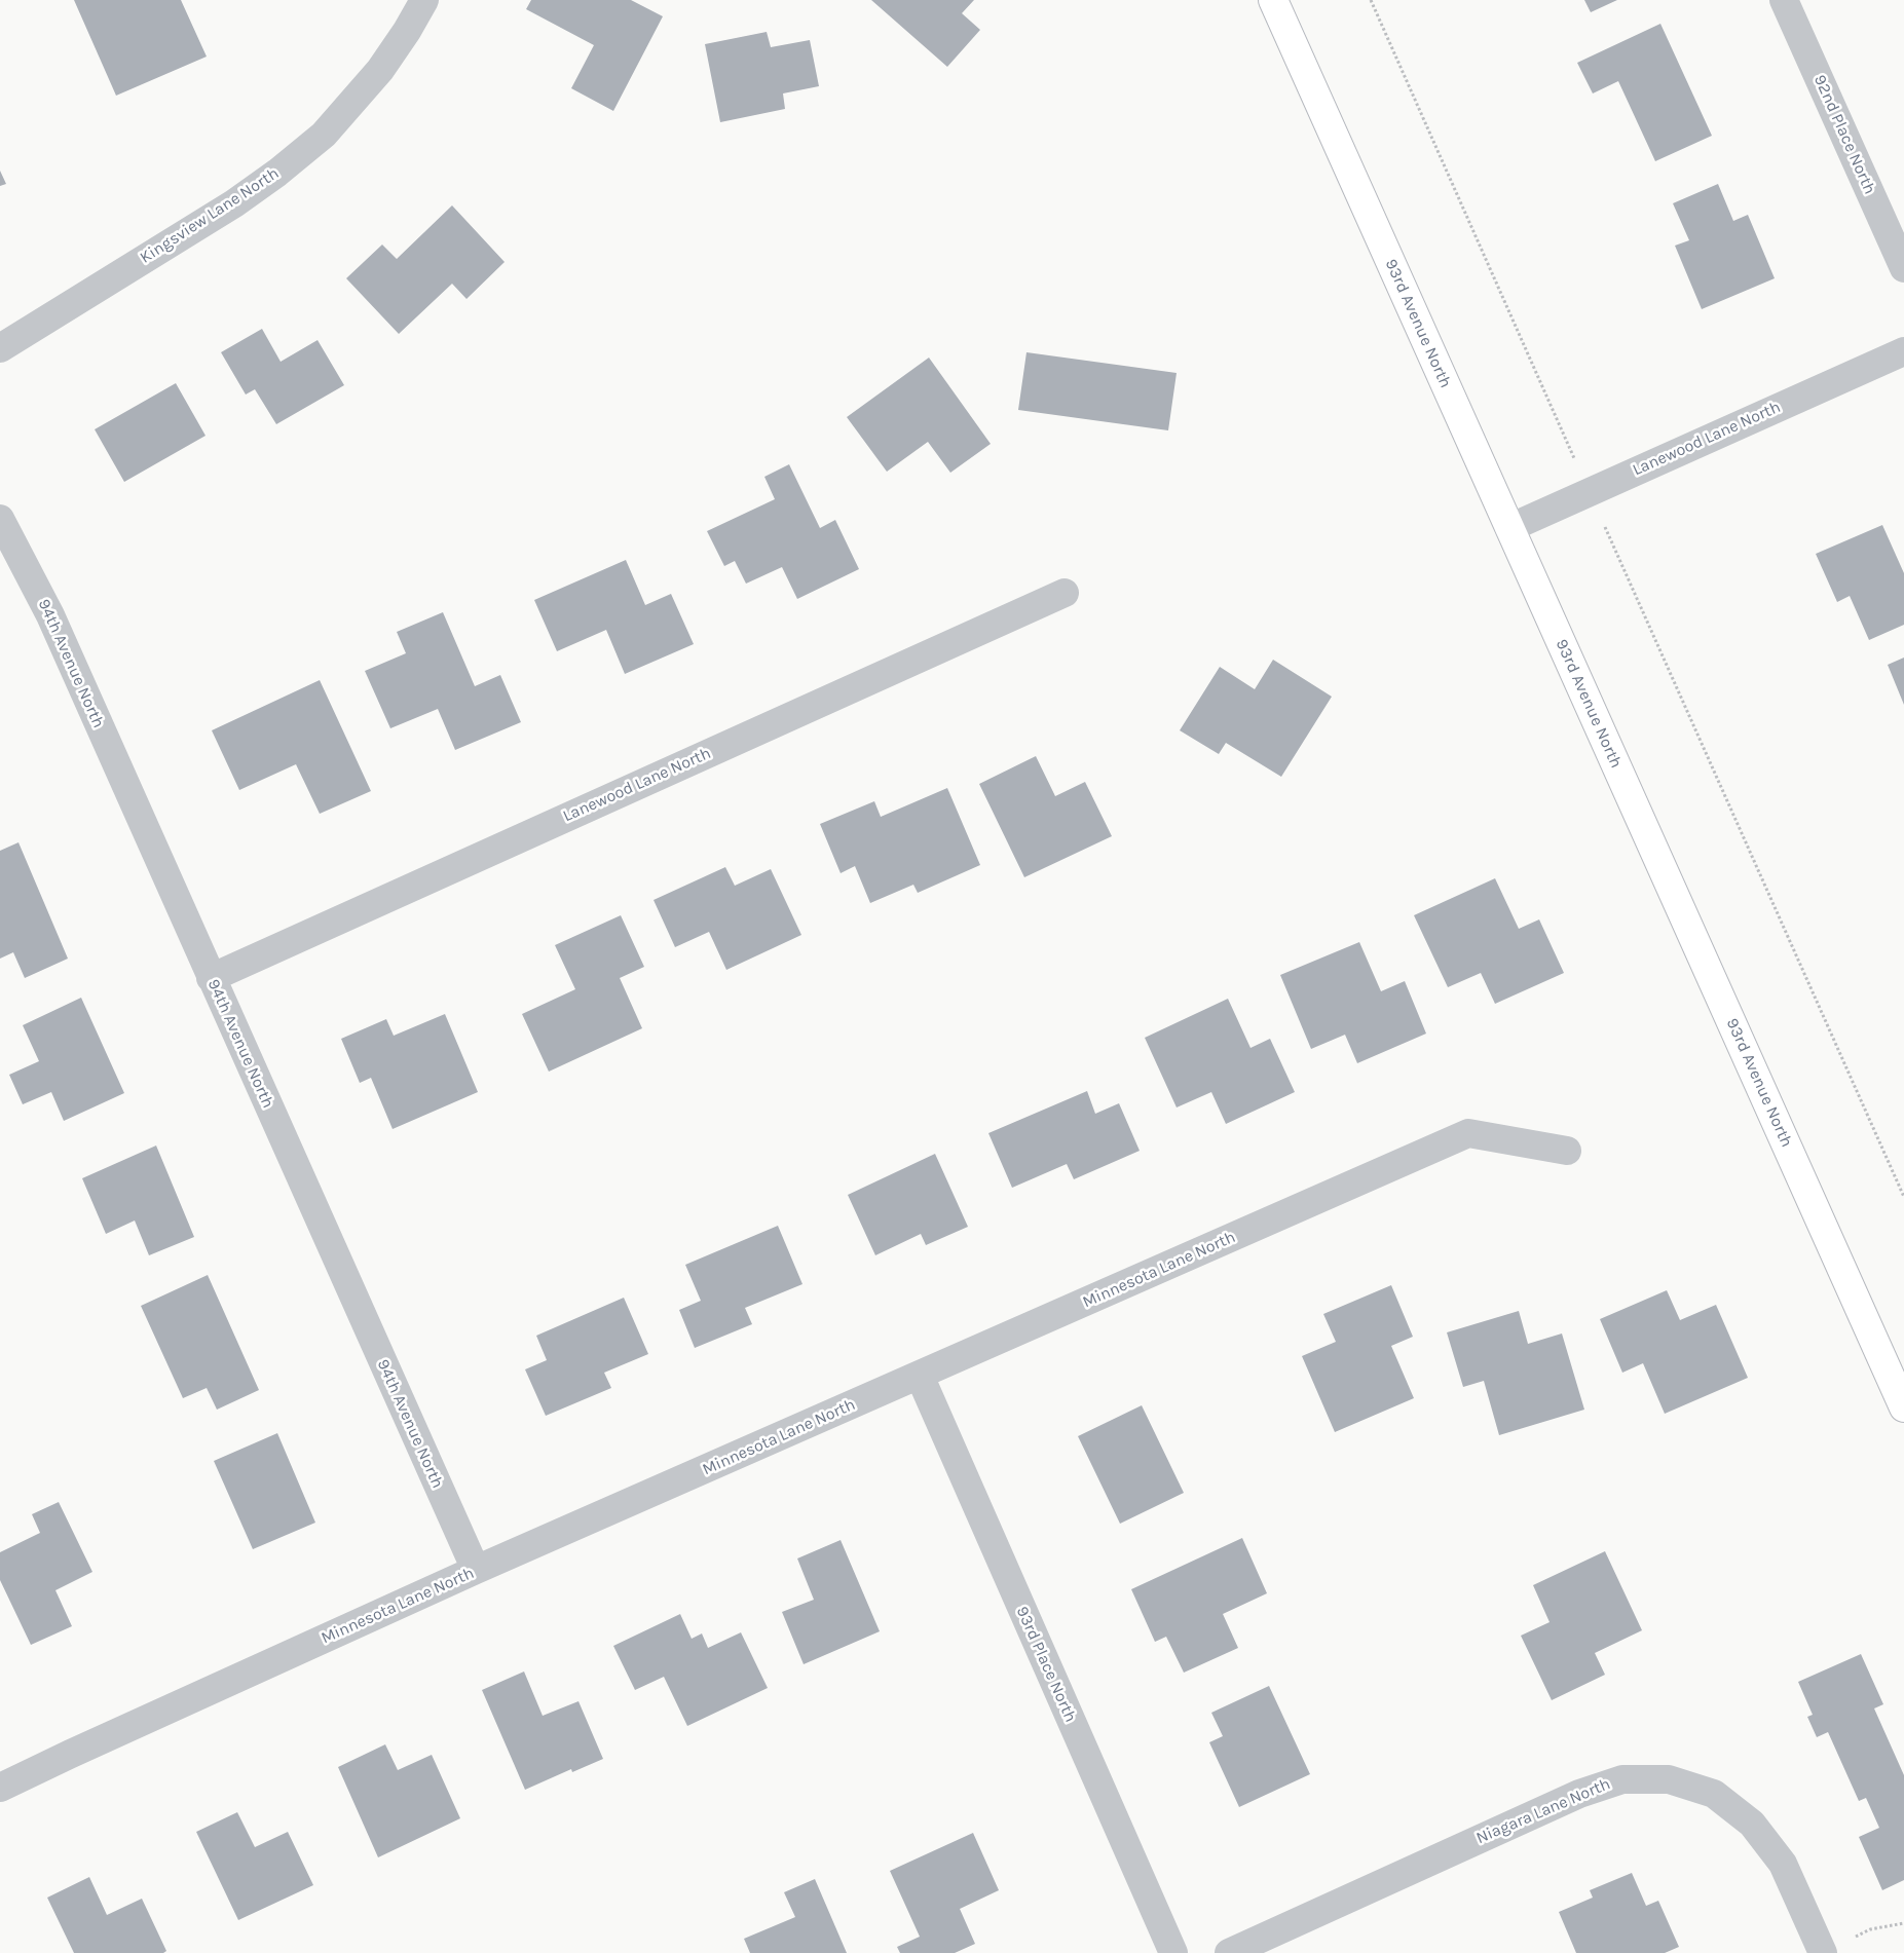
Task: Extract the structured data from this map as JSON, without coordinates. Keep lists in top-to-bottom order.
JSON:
{
  "streets": {
    "main road": ["93rd Avenue North"],
    "street": [
      "92nd Place North",
      "Kingsview Lane North",
      "Lanewood Lane North",
      "94th Avenue North",
      "Minnesota Lane North",
      "93rd Place North",
      "Niagara Lane North"
    ]
  },
  "crossings": [
    ["93rd Avenue North", "Lanewood Lane North"],
    ["Lanewood Lane North", "94th Avenue North"],
    ["94th Avenue North", "Minnesota Lane North"],
    ["Minnesota Lane North", "93rd Place North"]
  ]
}
